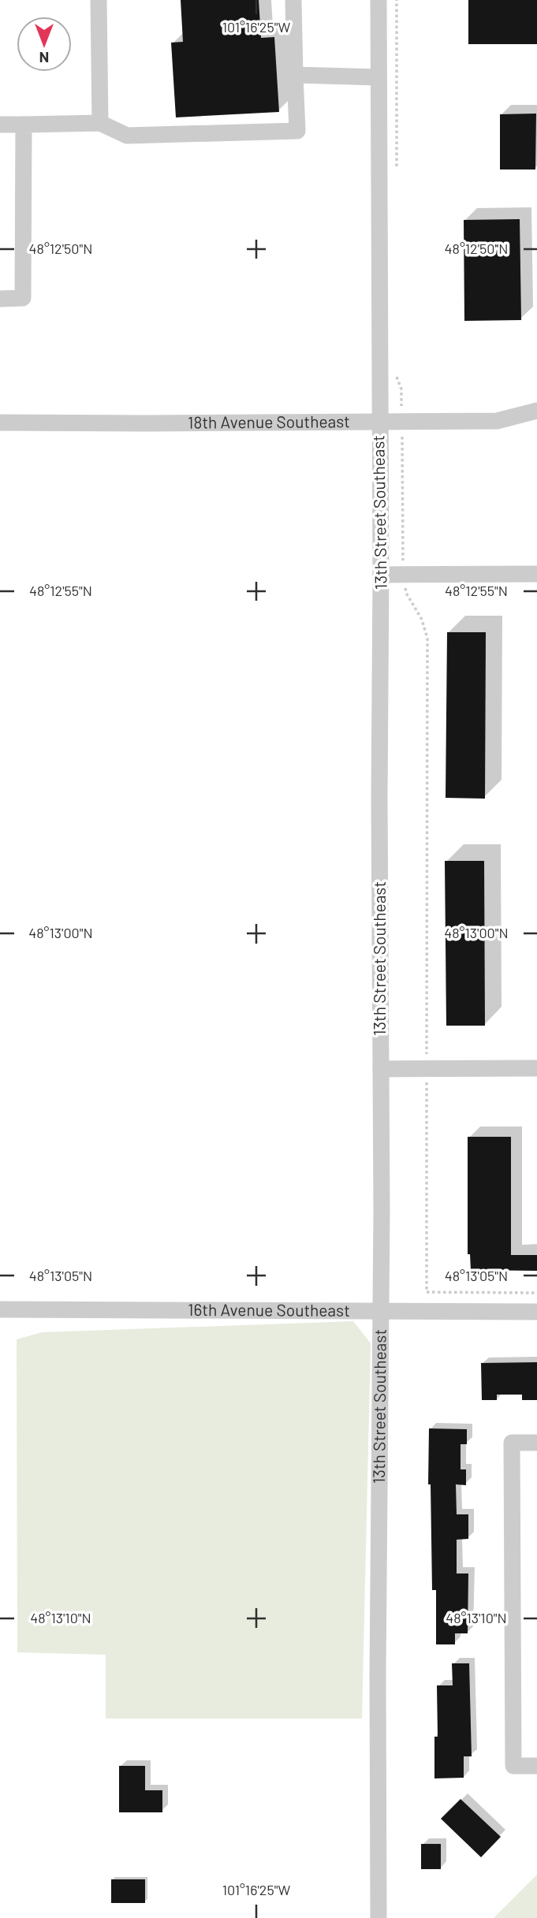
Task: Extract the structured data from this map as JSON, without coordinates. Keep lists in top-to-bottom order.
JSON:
{
  "streets": {
    "street": ["18th Avenue Southeast", "13th Street Southeast", "16th Avenue Southeast"]
  },
  "crossings": [
    ["18th Avenue Southeast", "13th Street Southeast"],
    ["13th Street Southeast", "16th Avenue Southeast"]
  ],
  "north": "bottom",
  "coordinates": [
    "101°16'25\"W",
    "48°12'50\"N",
    "48°12'55\"N",
    "48°13'00\"N",
    "48°13'05\"N",
    "48°13'10\"N"
  ]
}
